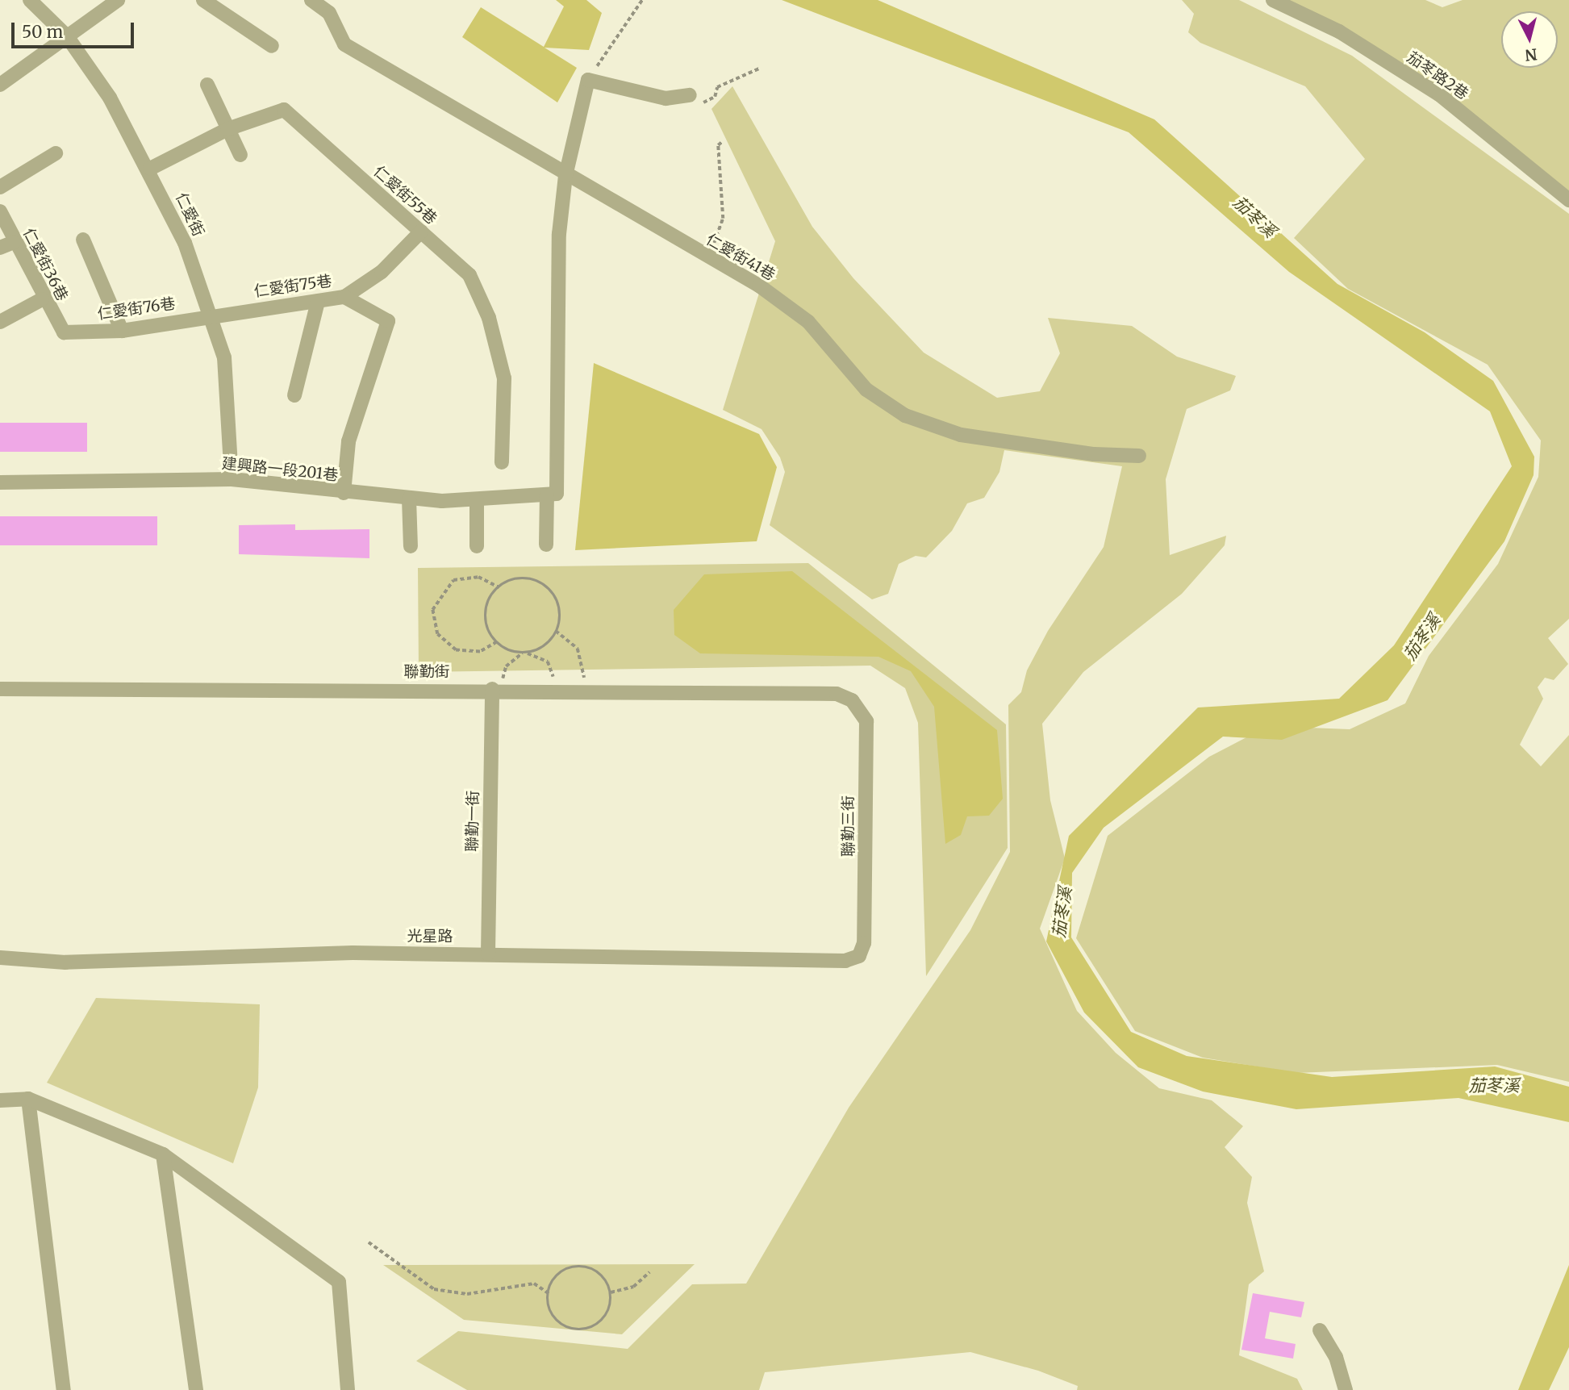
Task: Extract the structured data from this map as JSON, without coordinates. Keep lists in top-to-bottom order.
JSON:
{
  "streets": {
    "street": [
      "茄苳路2巷",
      "仁愛街55巷",
      "仁愛街",
      "仁愛街41巷",
      "仁愛街36巷",
      "仁愛街75巷",
      "仁愛街76巷",
      "建興路一段201巷",
      "聯勤街",
      "聯勤一街",
      "聯勤三街",
      "光星路"
    ]
  },
  "crossings": [
    ["仁愛街55巷", "仁愛街"],
    ["仁愛街55巷", "仁愛街75巷"],
    ["仁愛街", "仁愛街75巷"],
    ["仁愛街", "仁愛街76巷"],
    ["仁愛街", "建興路一段201巷"],
    ["仁愛街36巷", "仁愛街76巷"],
    ["仁愛街75巷", "仁愛街76巷"],
    ["聯勤街", "聯勤一街"],
    ["聯勤街", "聯勤三街"],
    ["聯勤一街", "光星路"],
    ["聯勤三街", "光星路"]
  ],
  "water": ["茄苳溪"],
  "scale_bar": "50 m",
  "north": "bottom"
}
